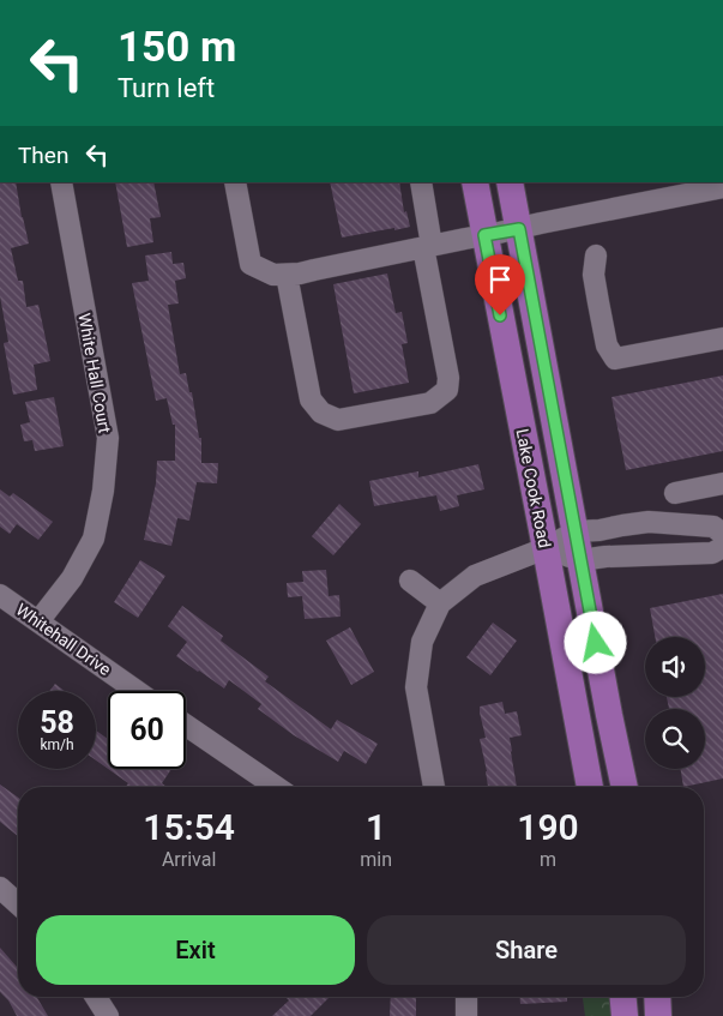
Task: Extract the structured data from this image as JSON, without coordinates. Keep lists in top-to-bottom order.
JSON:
{
  "streets": {
    "main road": ["Lake Cook Road"],
    "street": ["White Hall Court", "Whitehall Drive"]
  },
  "crossings": [
    ["White Hall Court", "Whitehall Drive"]
  ],
  "page": {
    "turn": ["150 m", "Turn left"],
    "then": "Then",
    "speed": "58 km/h",
    "limit": "60",
    "eta": [
      "15:54",
      "Arrival",
      "1",
      "min",
      "190",
      "m"
    ],
    "buttons": ["Exit", "Share"]
  }
}
